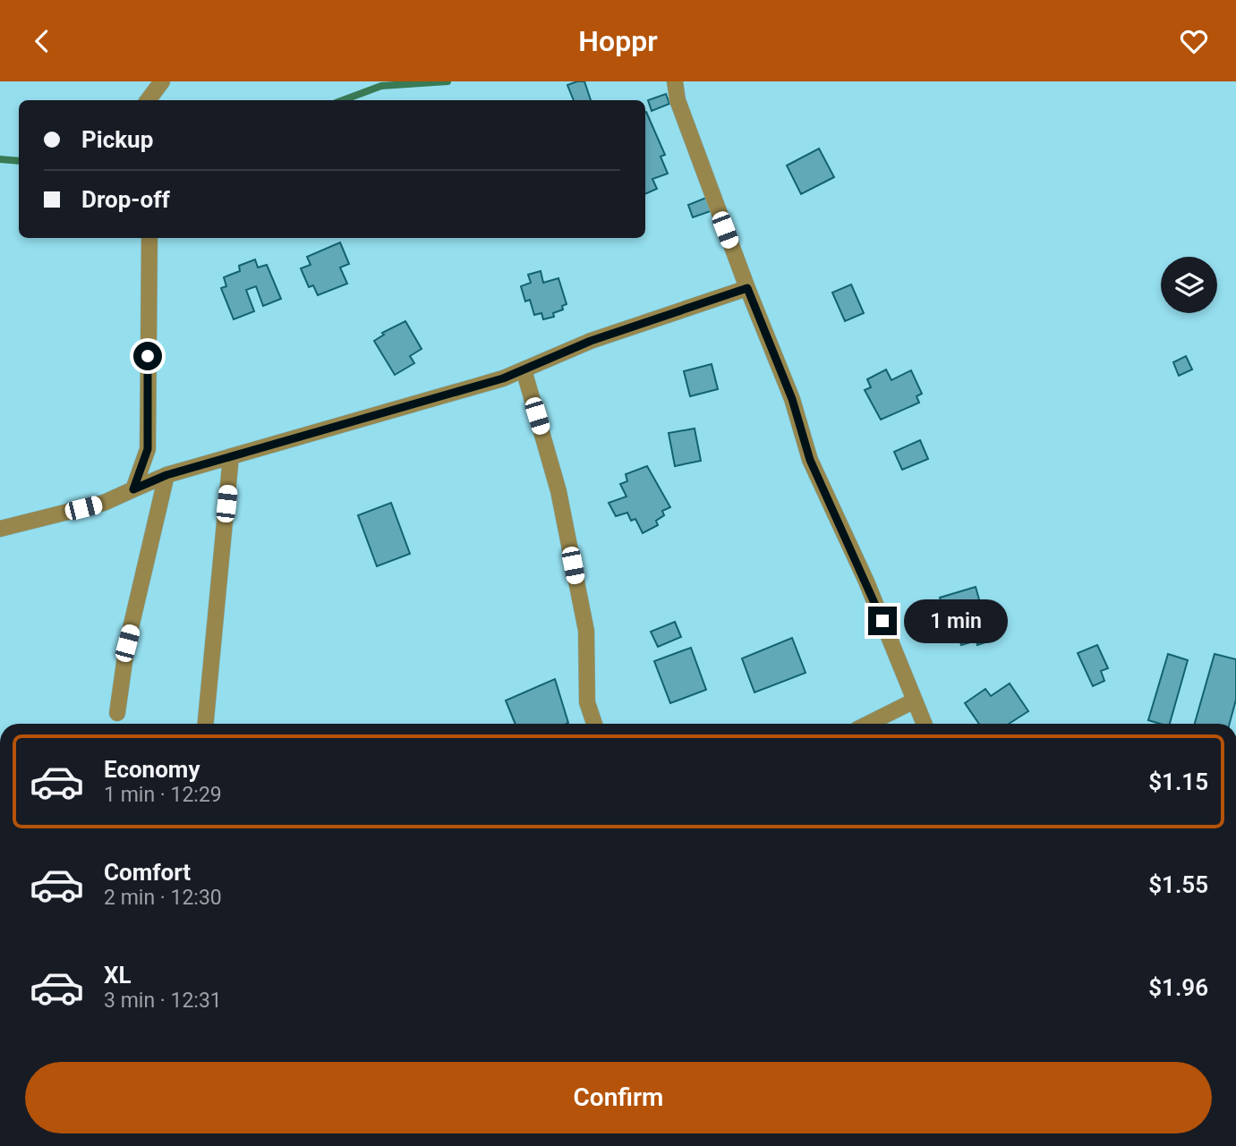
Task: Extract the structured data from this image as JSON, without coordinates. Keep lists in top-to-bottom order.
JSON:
{
  "page": {
    "header": "Hoppr",
    "banner": ["Pickup", "Drop-off"],
    "bubble": "1 min",
    "list": [
      {
        "name": "Economy",
        "note": "1 min · 12:29",
        "value": "$1.15"
      },
      {
        "name": "Comfort",
        "note": "2 min · 12:30",
        "value": "$1.55"
      },
      {
        "name": "XL",
        "note": "3 min · 12:31",
        "value": "$1.96"
      }
    ],
    "buttons": "Confirm"
  }
}
